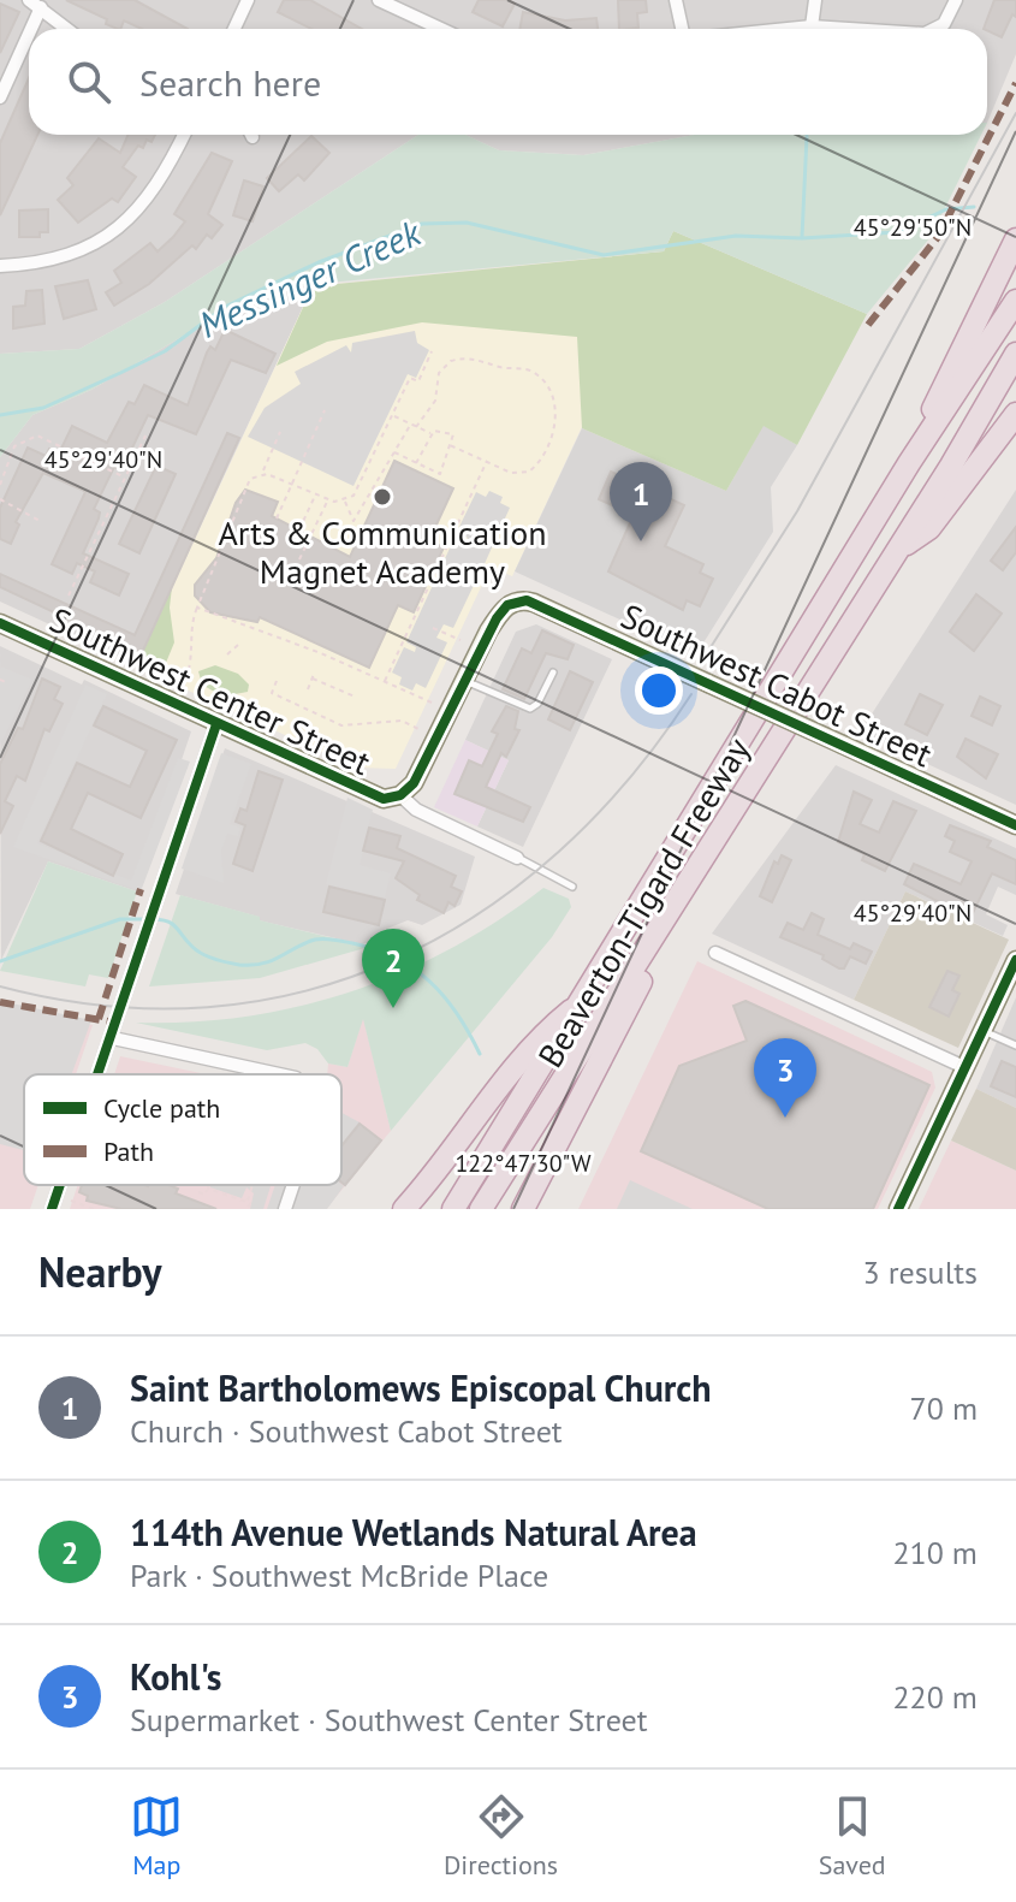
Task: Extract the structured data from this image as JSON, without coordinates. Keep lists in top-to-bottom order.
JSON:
{
  "streets": {
    "highway": ["Beaverton-Tigard Freeway"],
    "street": ["Southwest Cabot Street", "Southwest Center Street"]
  },
  "water": ["Messinger Creek"],
  "places": ["Arts & Communication Magnet Academy"],
  "legend": ["Cycle path", "Path"],
  "page": {
    "search": "Search here",
    "pins": ["1", "2", "3"],
    "heading": ["Nearby", "3 results"],
    "list": [
      {
        "mark": "1",
        "name": "Saint Bartholomews Episcopal Church",
        "note": "Church · Southwest Cabot Street",
        "value": "70 m"
      },
      {
        "mark": "2",
        "name": "114th Avenue Wetlands Natural Area",
        "note": "Park · Southwest McBride Place",
        "value": "210 m"
      },
      {
        "mark": "3",
        "name": "Kohl's",
        "note": "Supermarket · Southwest Center Street",
        "value": "220 m"
      }
    ],
    "nav": ["Map", "Directions", "Saved"]
  },
  "coordinates": ["45°29'50\"N", "45°29'40\"N", "122°47'30\"W"]
}
